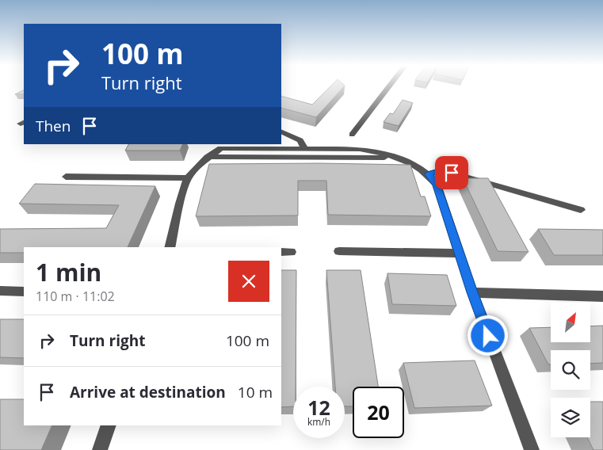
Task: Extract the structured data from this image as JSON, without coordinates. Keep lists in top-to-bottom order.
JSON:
{
  "north": "top right",
  "page": {
    "turn": ["100 m", "Turn right"],
    "then": "Then",
    "heading": ["1 min", "110 m · 11:02"],
    "list": [
      {
        "name": "Turn right",
        "value": "100 m"
      },
      {
        "name": "Arrive at destination",
        "value": "10 m"
      }
    ],
    "speed": "12 km/h",
    "limit": "20"
  }
}
